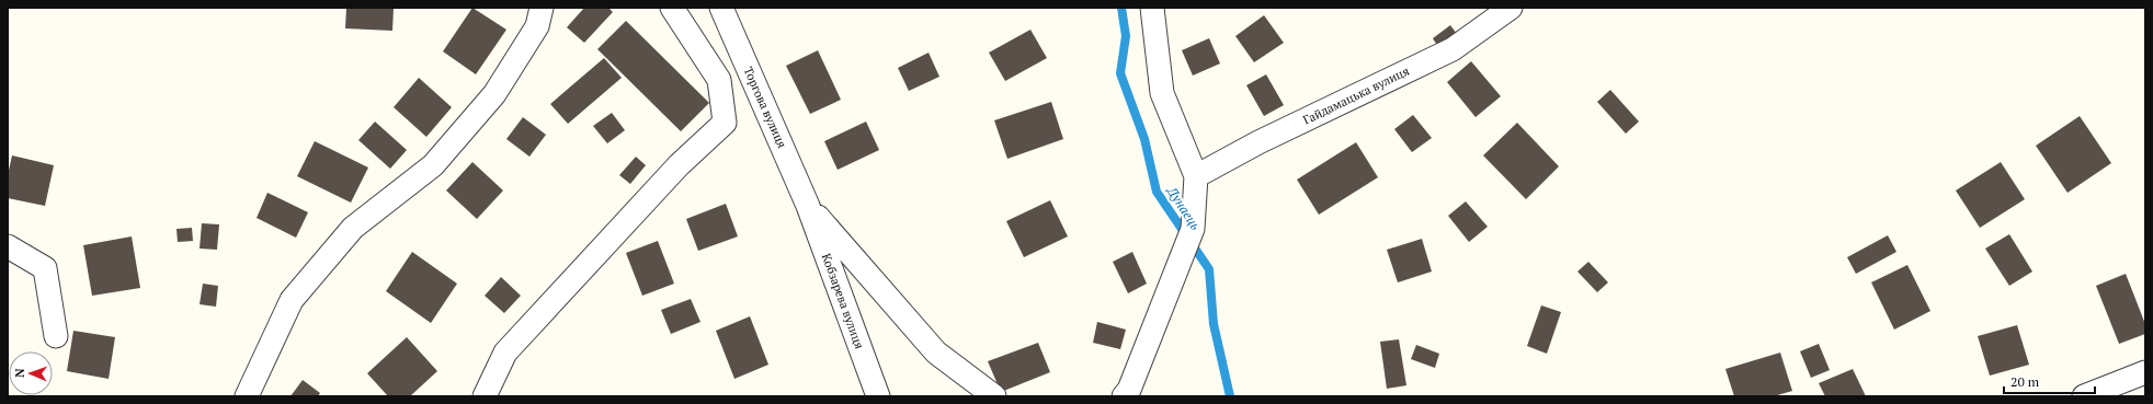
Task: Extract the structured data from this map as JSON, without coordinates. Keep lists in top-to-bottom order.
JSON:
{
  "streets": {
    "street": ["Гайдамацька вулиця", "Торгова вулиця", "Кобзарева вулиця"]
  },
  "crossings": [
    ["Торгова вулиця", "Кобзарева вулиця"]
  ],
  "water": ["Дунаець"],
  "scale_bar": "20 m",
  "north": "left"
}
